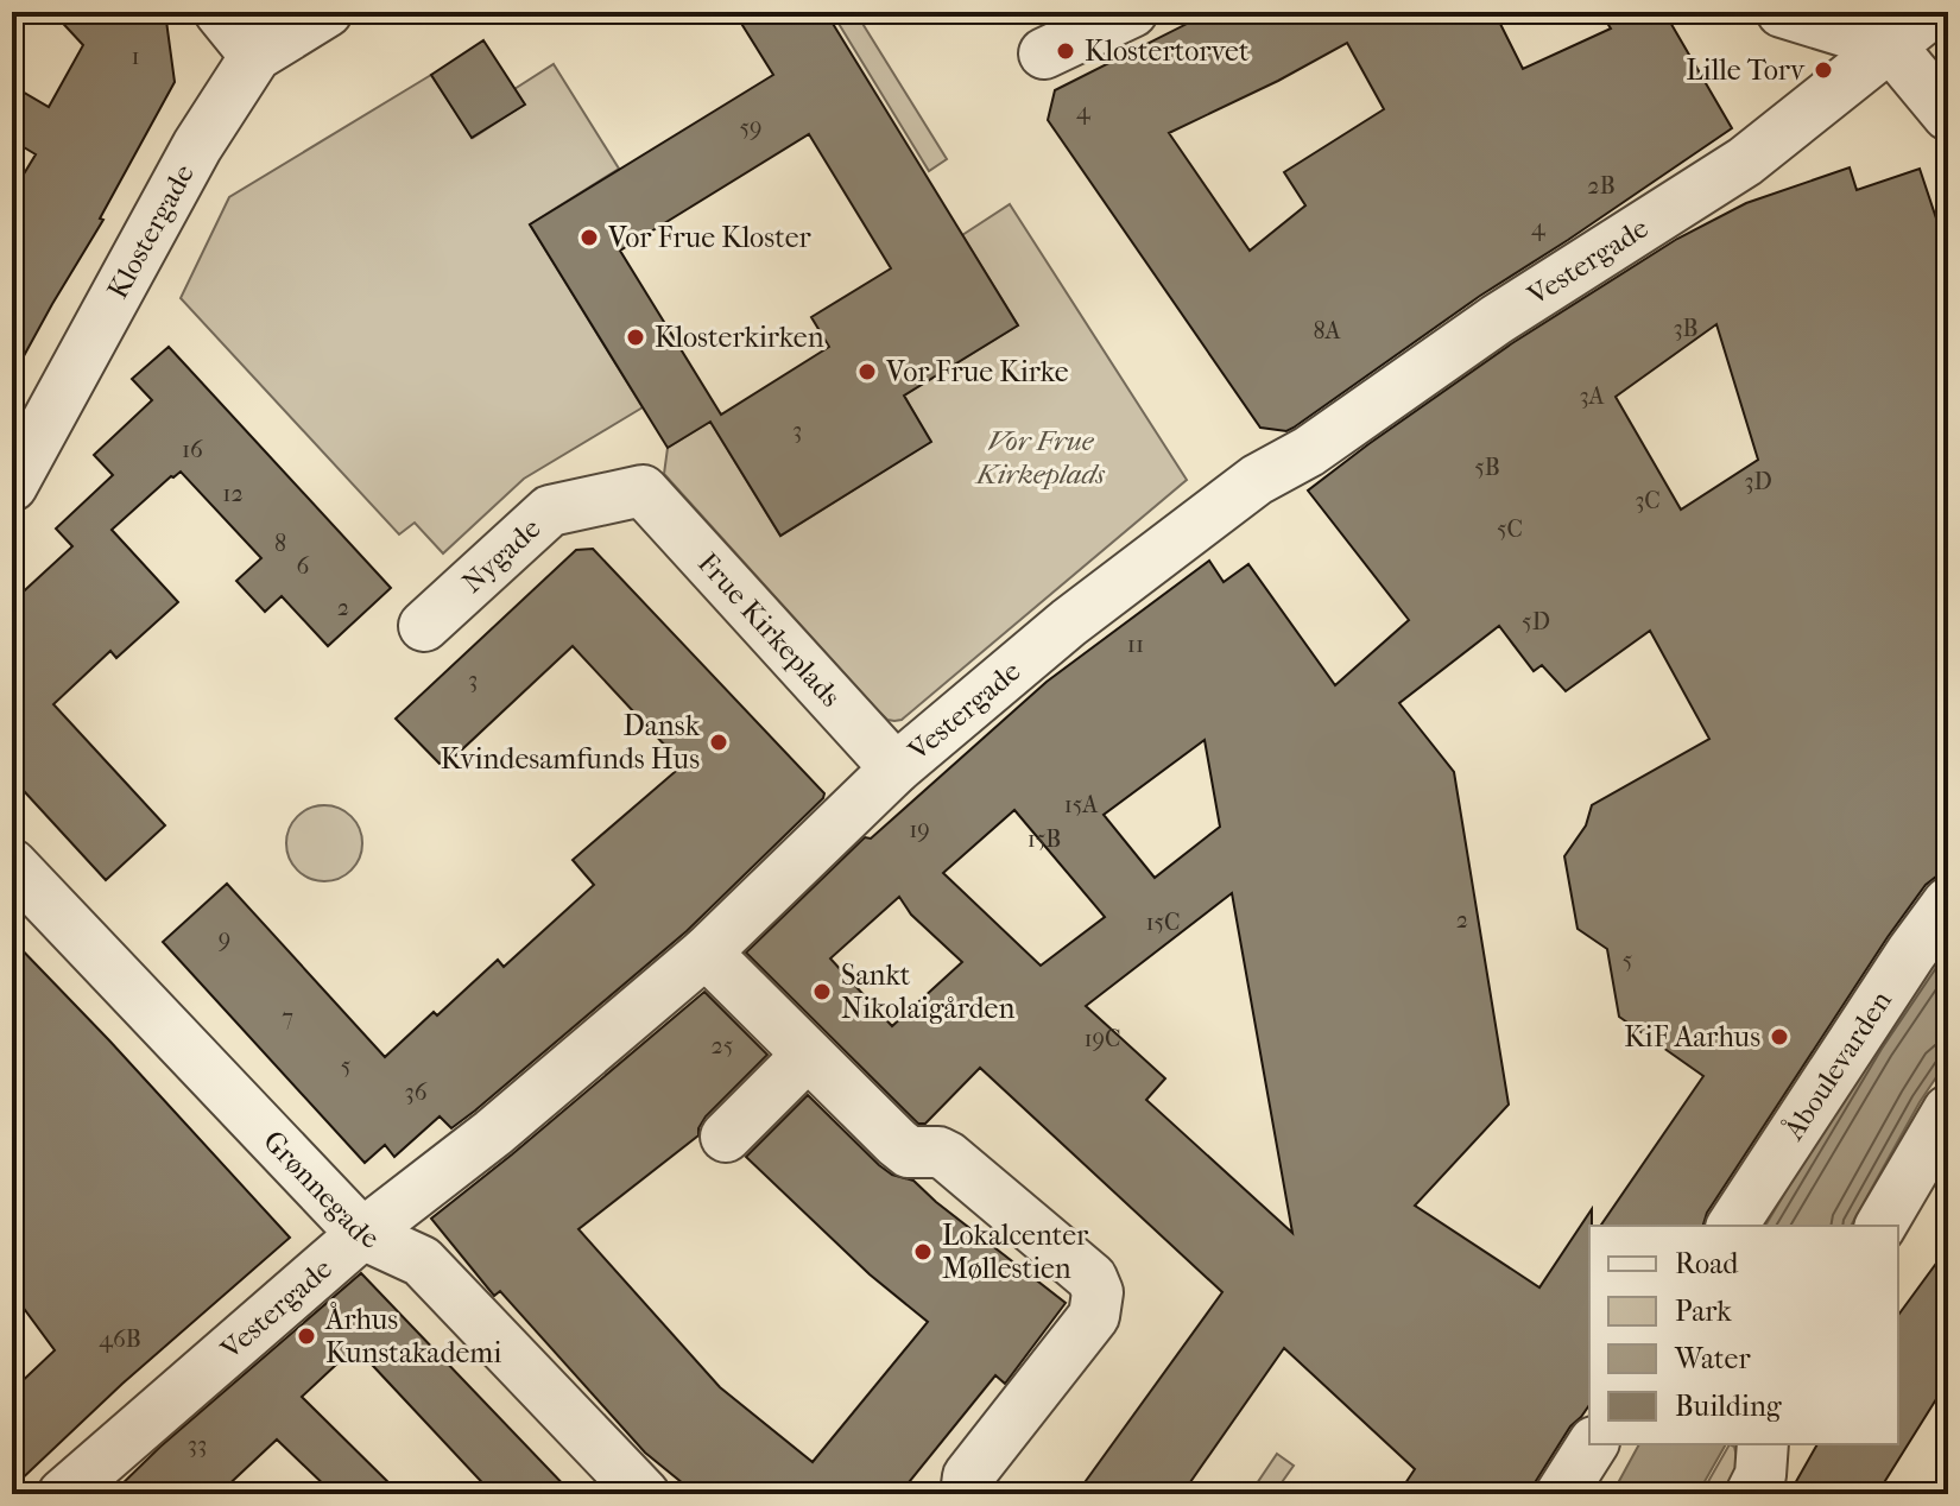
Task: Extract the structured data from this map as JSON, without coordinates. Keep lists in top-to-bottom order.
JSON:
{
  "streets": {
    "street": [
      "Klostergade",
      "Vestergade",
      "Nygade",
      "Frue Kirkeplads",
      "Åboulevarden",
      "Grønnegade"
    ]
  },
  "crossings": [
    ["Vestergade", "Frue Kirkeplads"],
    ["Vestergade", "Grønnegade"],
    ["Nygade", "Frue Kirkeplads"]
  ],
  "parks": ["Vor Frue Kirkeplads"],
  "places": [
    "Klostertorvet",
    "Lille Torv",
    "Vor Frue Kloster",
    "Klosterkirken",
    "Vor Frue Kirke",
    "Dansk Kvindesamfunds Hus",
    "Sankt Nikolaigården",
    "KiF Aarhus",
    "Lokalcenter Møllestien",
    "Århus Kunstakademi"
  ],
  "house_numbers": [
    "1",
    "4",
    "59",
    "2B",
    "4",
    "3B",
    "8A",
    "3A",
    "3",
    "16",
    "5B",
    "3D",
    "12",
    "3C",
    "5C",
    "8",
    "6",
    "2",
    "5D",
    "11",
    "3",
    "15A",
    "19",
    "15B",
    "2",
    "15C",
    "9",
    "5",
    "7",
    "19C",
    "25",
    "5",
    "36",
    "46B",
    "33"
  ],
  "legend": [
    "Road",
    "Park",
    "Water",
    "Building"
  ]
}
